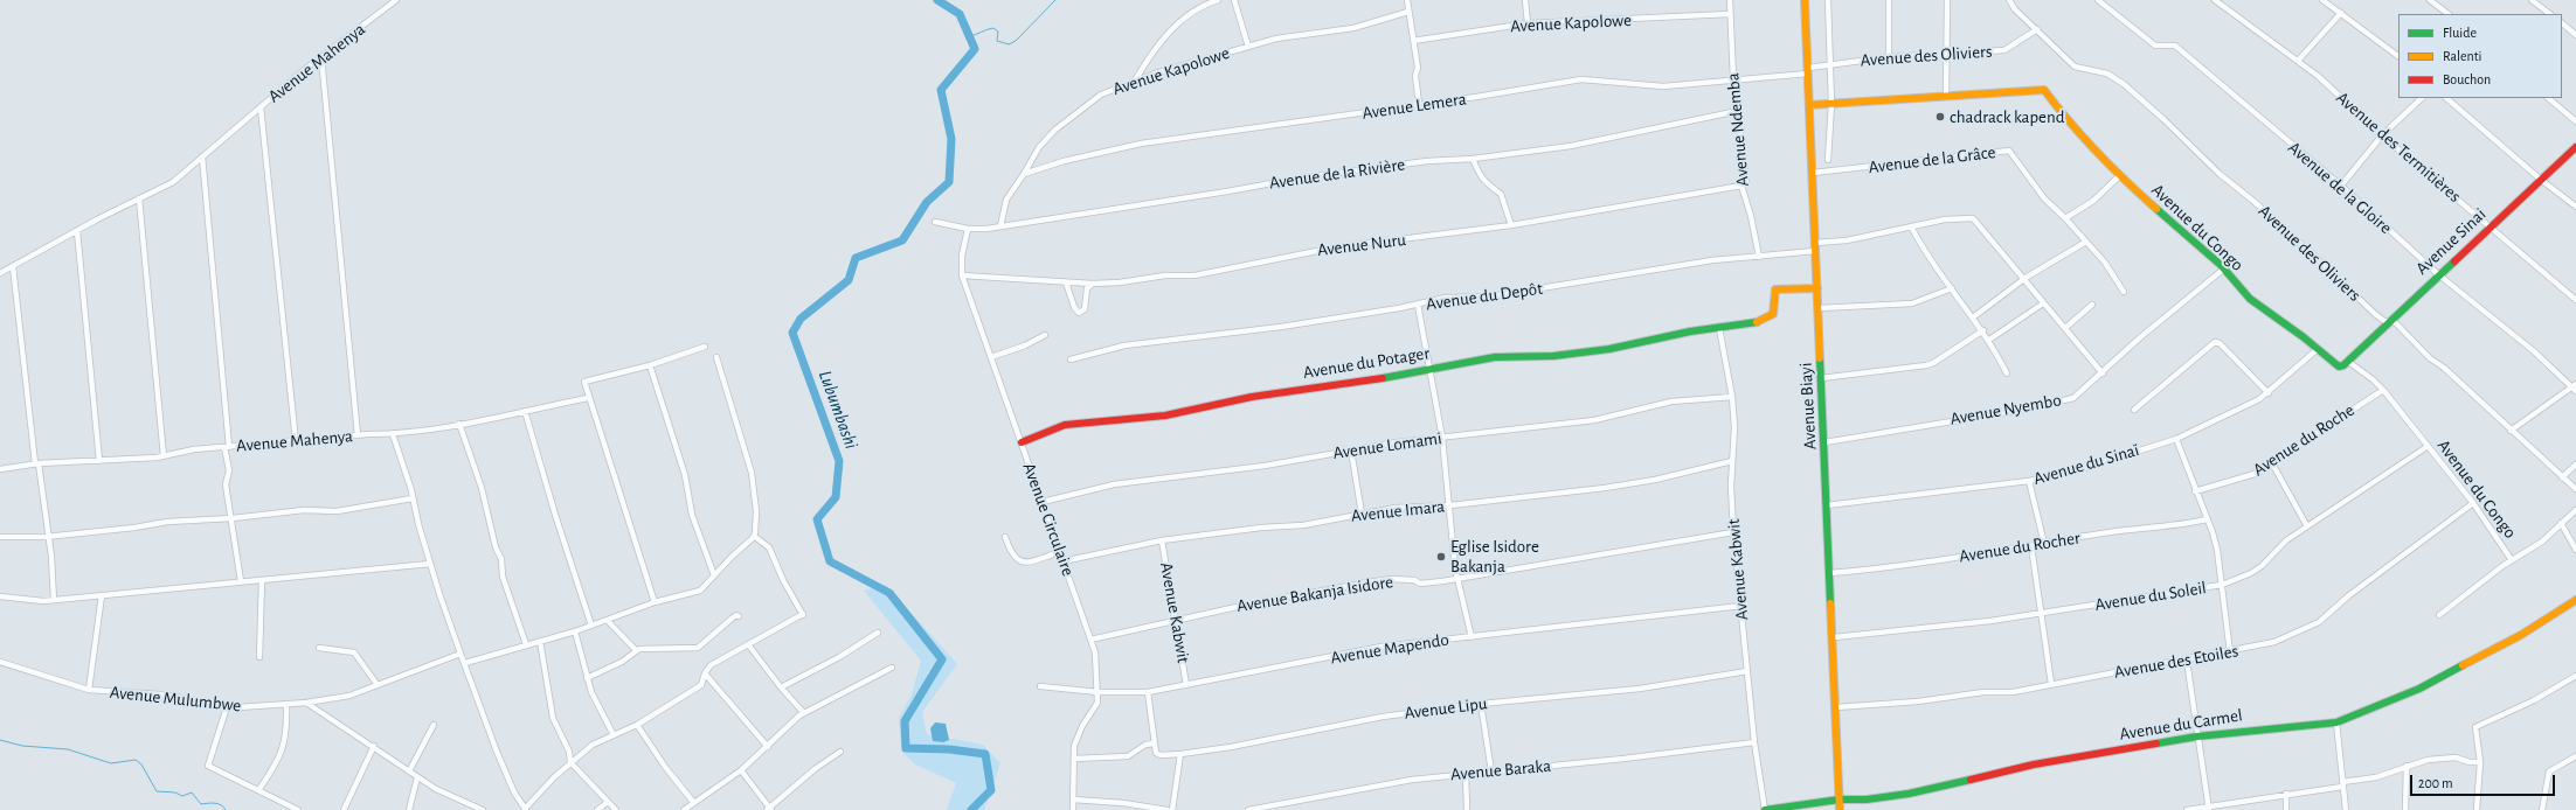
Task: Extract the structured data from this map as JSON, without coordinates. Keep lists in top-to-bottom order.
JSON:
{
  "streets": {
    "street": [
      "Avenue Kapolowe",
      "Avenue des Oliviers",
      "Avenue Mahenya",
      "Avenue Lemera",
      "Avenue Ndemba",
      "Avenue des Termitières",
      "Avenue de la Grâce",
      "Avenue de la Rivière",
      "Avenue de la Gloire",
      "Avenue du Congo",
      "Avenue Sinai",
      "Avenue Nuru",
      "Avenue du Depôt",
      "Avenue du Potager",
      "Avenue Biayi",
      "Avenue Nyembo",
      "Avenue du Roche",
      "Avenue Lomami",
      "Avenue du Sinaï",
      "Avenue Imara",
      "Avenue Circulaire",
      "Avenue du Rocher",
      "Avenue Kabwit",
      "Avenue Bakanja Isidore",
      "Avenue du Soleil",
      "Avenue Mapendo",
      "Avenue des Etoiles",
      "Avenue Mulumbwe",
      "Avenue Lipu",
      "Avenue du Carmel",
      "Avenue Baraka"
    ]
  },
  "crossings": [
    ["Avenue Kapolowe", "Avenue Lemera"],
    ["Avenue Kapolowe", "Avenue Ndemba"],
    ["Avenue Kapolowe", "Avenue de la Rivière"],
    ["Avenue des Oliviers", "Avenue Lemera"],
    ["Avenue des Oliviers", "Avenue Sinai"],
    ["Avenue des Oliviers", "Avenue Biayi"],
    ["Avenue Lemera", "Avenue Ndemba"],
    ["Avenue Lemera", "Avenue Biayi"],
    ["Avenue Ndemba", "Avenue de la Rivière"],
    ["Avenue Ndemba", "Avenue Nuru"],
    ["Avenue Ndemba", "Avenue du Depôt"],
    ["Avenue des Termitières", "Avenue Sinai"],
    ["Avenue de la Grâce", "Avenue Biayi"],
    ["Avenue de la Rivière", "Avenue Circulaire"],
    ["Avenue de la Gloire", "Avenue Sinai"],
    ["Avenue du Congo", "Avenue Sinai"],
    ["Avenue du Congo", "Avenue Biayi"],
    ["Avenue du Congo", "Avenue Nyembo"],
    ["Avenue du Congo", "Avenue du Roche"],
    ["Avenue du Congo", "Avenue du Sinaï"],
    ["Avenue du Congo", "Avenue du Soleil"],
    ["Avenue du Congo", "Avenue des Etoiles"],
    ["Avenue du Depôt", "Avenue Biayi"],
    ["Avenue du Potager", "Avenue Biayi"],
    ["Avenue du Potager", "Avenue Circulaire"],
    ["Avenue du Potager", "Avenue Kabwit"],
    ["Avenue Biayi", "Avenue Nyembo"],
    ["Avenue Biayi", "Avenue du Sinaï"],
    ["Avenue Biayi", "Avenue du Rocher"],
    ["Avenue Biayi", "Avenue du Soleil"],
    ["Avenue Biayi", "Avenue des Etoiles"],
    ["Avenue Biayi", "Avenue du Carmel"],
    ["Avenue Lomami", "Avenue Circulaire"],
    ["Avenue Lomami", "Avenue Kabwit"],
    ["Avenue Imara", "Avenue Circulaire"],
    ["Avenue Imara", "Avenue Kabwit"],
    ["Avenue Circulaire", "Avenue Bakanja Isidore"],
    ["Avenue Circulaire", "Avenue Mapendo"],
    ["Avenue Kabwit", "Avenue Bakanja Isidore"],
    ["Avenue Kabwit", "Avenue Mapendo"],
    ["Avenue Kabwit", "Avenue Lipu"],
    ["Avenue Kabwit", "Avenue du Carmel"],
    ["Avenue Kabwit", "Avenue Baraka"]
  ],
  "water": ["Lubumbashi"],
  "places": ["chadrack kapend", "Eglise Isidore Bakanja"],
  "legend": ["Fluide", "Ralenti", "Bouchon"],
  "scale_bar": "200 m"
}
